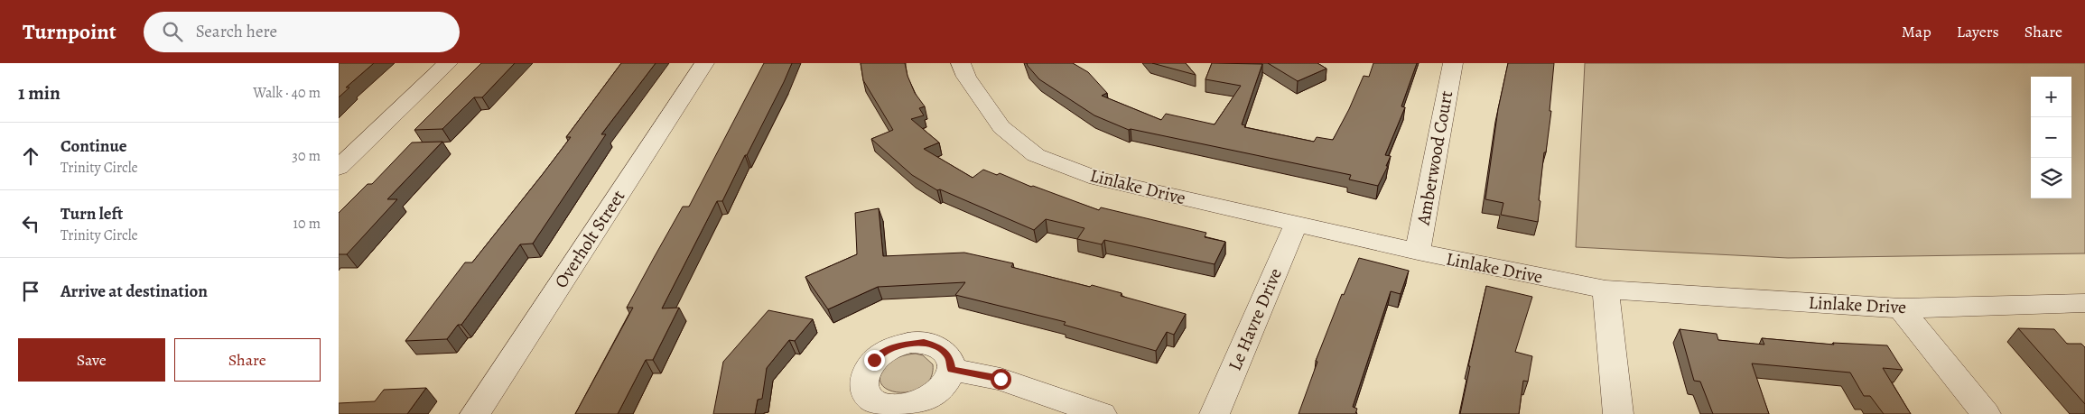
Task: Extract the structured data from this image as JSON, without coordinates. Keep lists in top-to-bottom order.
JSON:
{
  "streets": {
    "street": [
      "Amberwood Court",
      "Linlake Drive",
      "Overholt Street",
      "Le Havre Drive"
    ]
  },
  "crossings": [
    ["Amberwood Court", "Linlake Drive"],
    ["Linlake Drive", "Le Havre Drive"]
  ],
  "page": {
    "header": "Turnpoint",
    "search": "Search here",
    "nav": ["Map", "Layers", "Share"],
    "heading": ["1 min", "Walk · 40 m"],
    "map_buttons": ["+", "−"],
    "list": [
      ["Continue", "Trinity Circle", "30 m"],
      ["Turn left", "Trinity Circle", "10 m"],
      "Arrive at destination"
    ],
    "buttons": ["Save", "Share"]
  }
}
